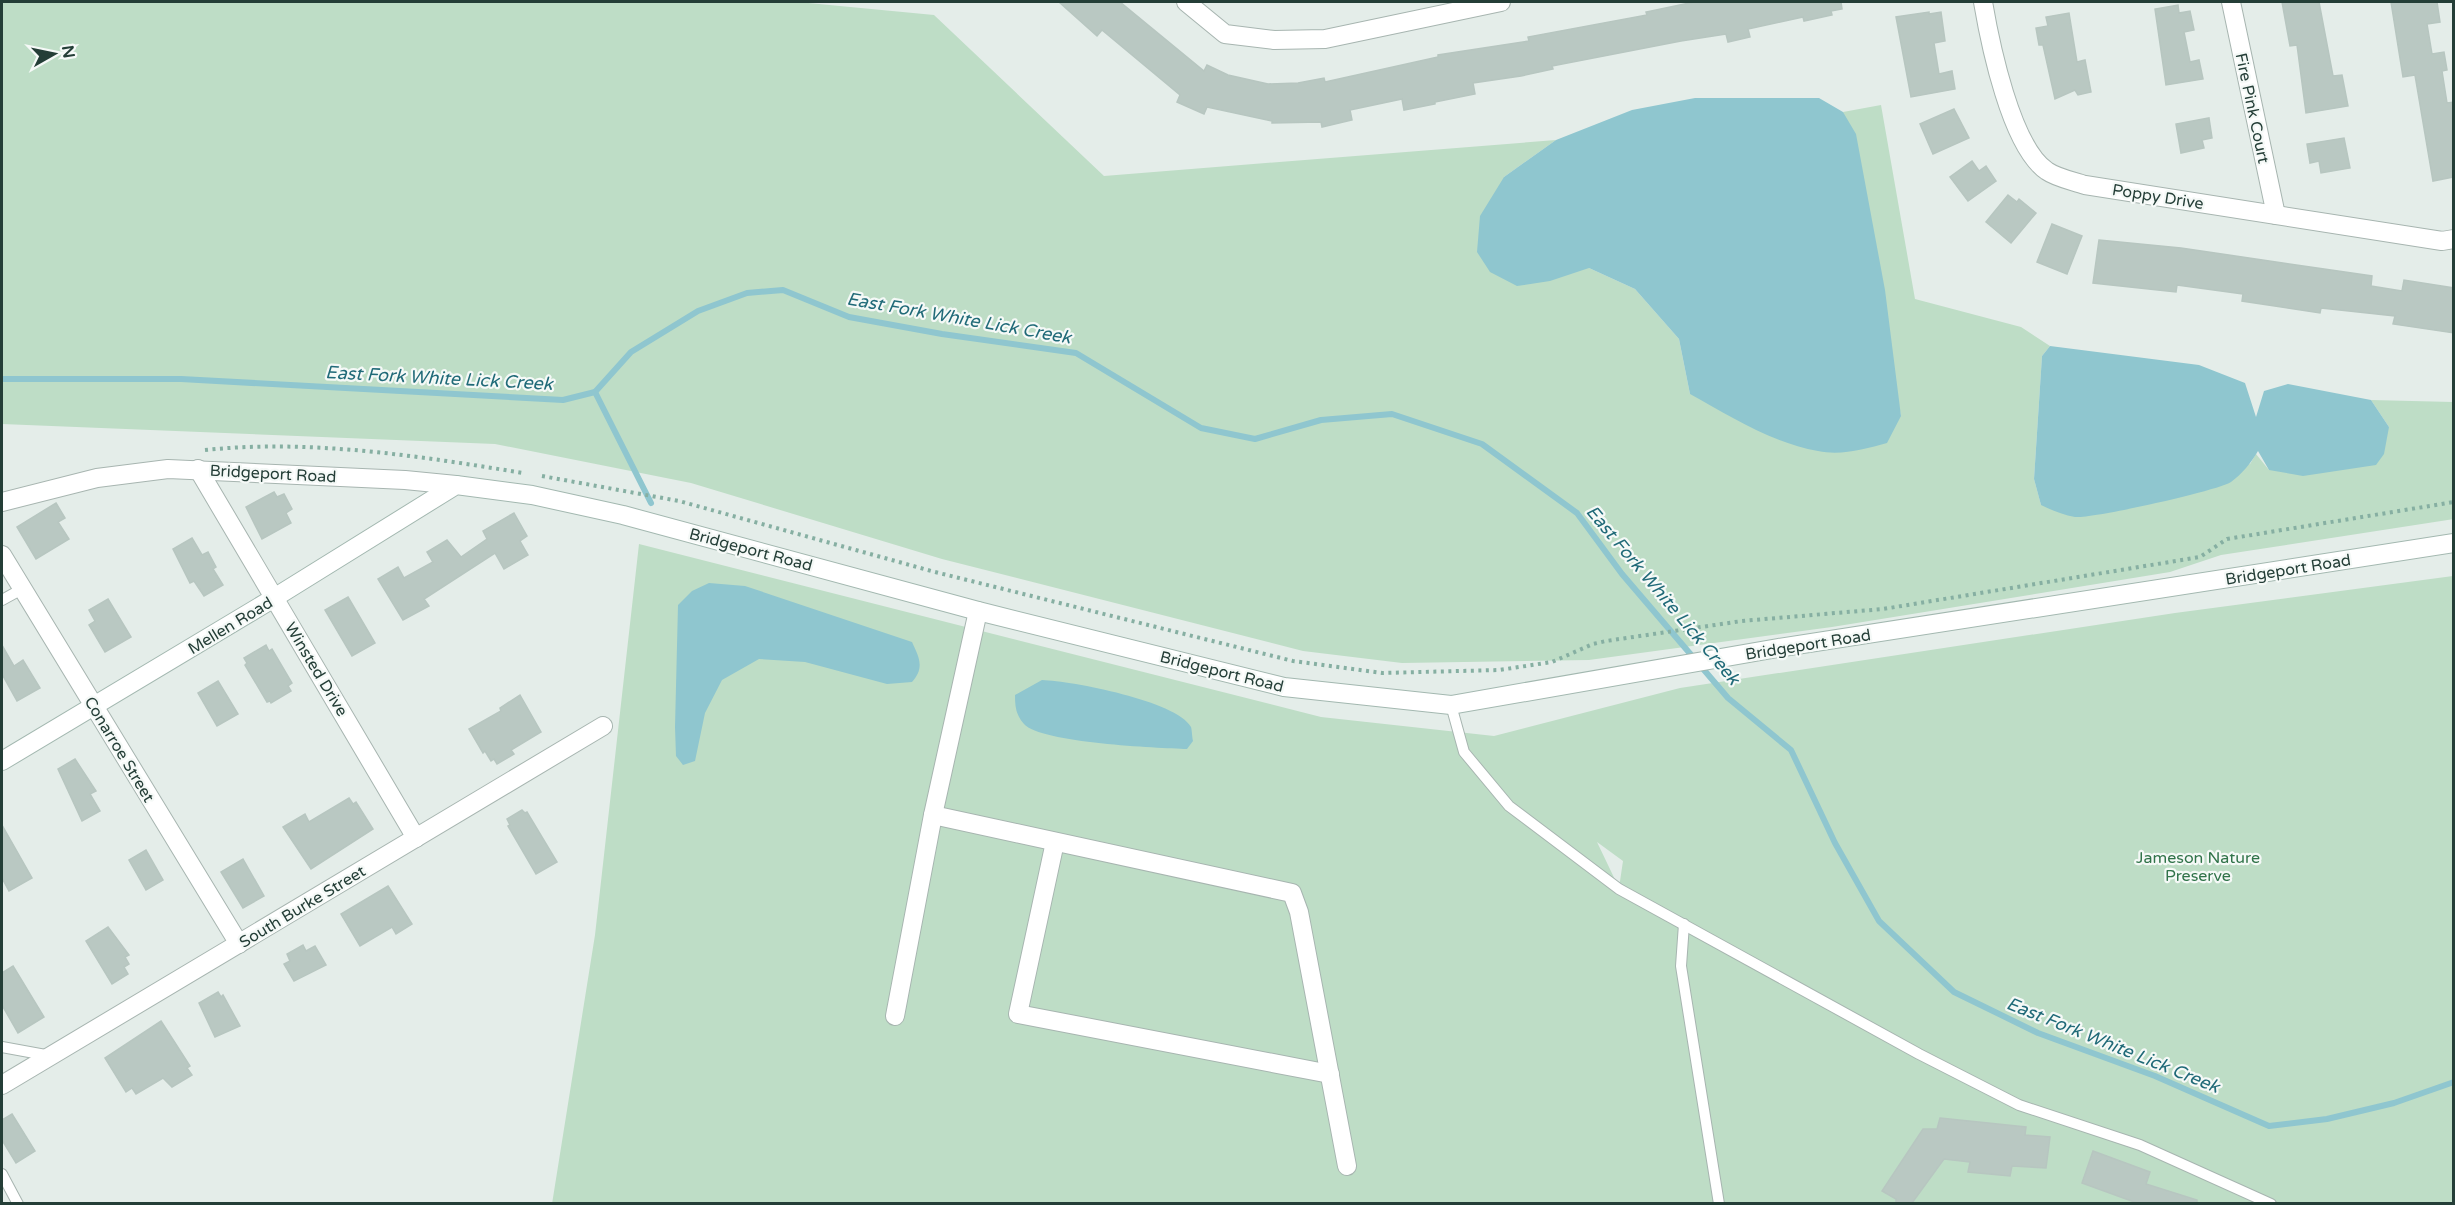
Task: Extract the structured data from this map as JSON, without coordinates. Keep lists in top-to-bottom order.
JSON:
{
  "streets": {
    "street": [
      "Fire Pink Court",
      "Poppy Drive",
      "Bridgeport Road",
      "Mellen Road",
      "Winsted Drive",
      "Conarroe Street",
      "South Burke Street"
    ]
  },
  "crossings": [
    ["Fire Pink Court", "Poppy Drive"],
    ["Bridgeport Road", "Mellen Road"],
    ["Bridgeport Road", "Winsted Drive"],
    ["Mellen Road", "Winsted Drive"],
    ["Mellen Road", "Conarroe Street"],
    ["Winsted Drive", "South Burke Street"],
    ["Conarroe Street", "South Burke Street"]
  ],
  "water": ["East Fork White Lick Creek"],
  "parks": ["Jameson Nature Preserve"],
  "north": "right"
}
